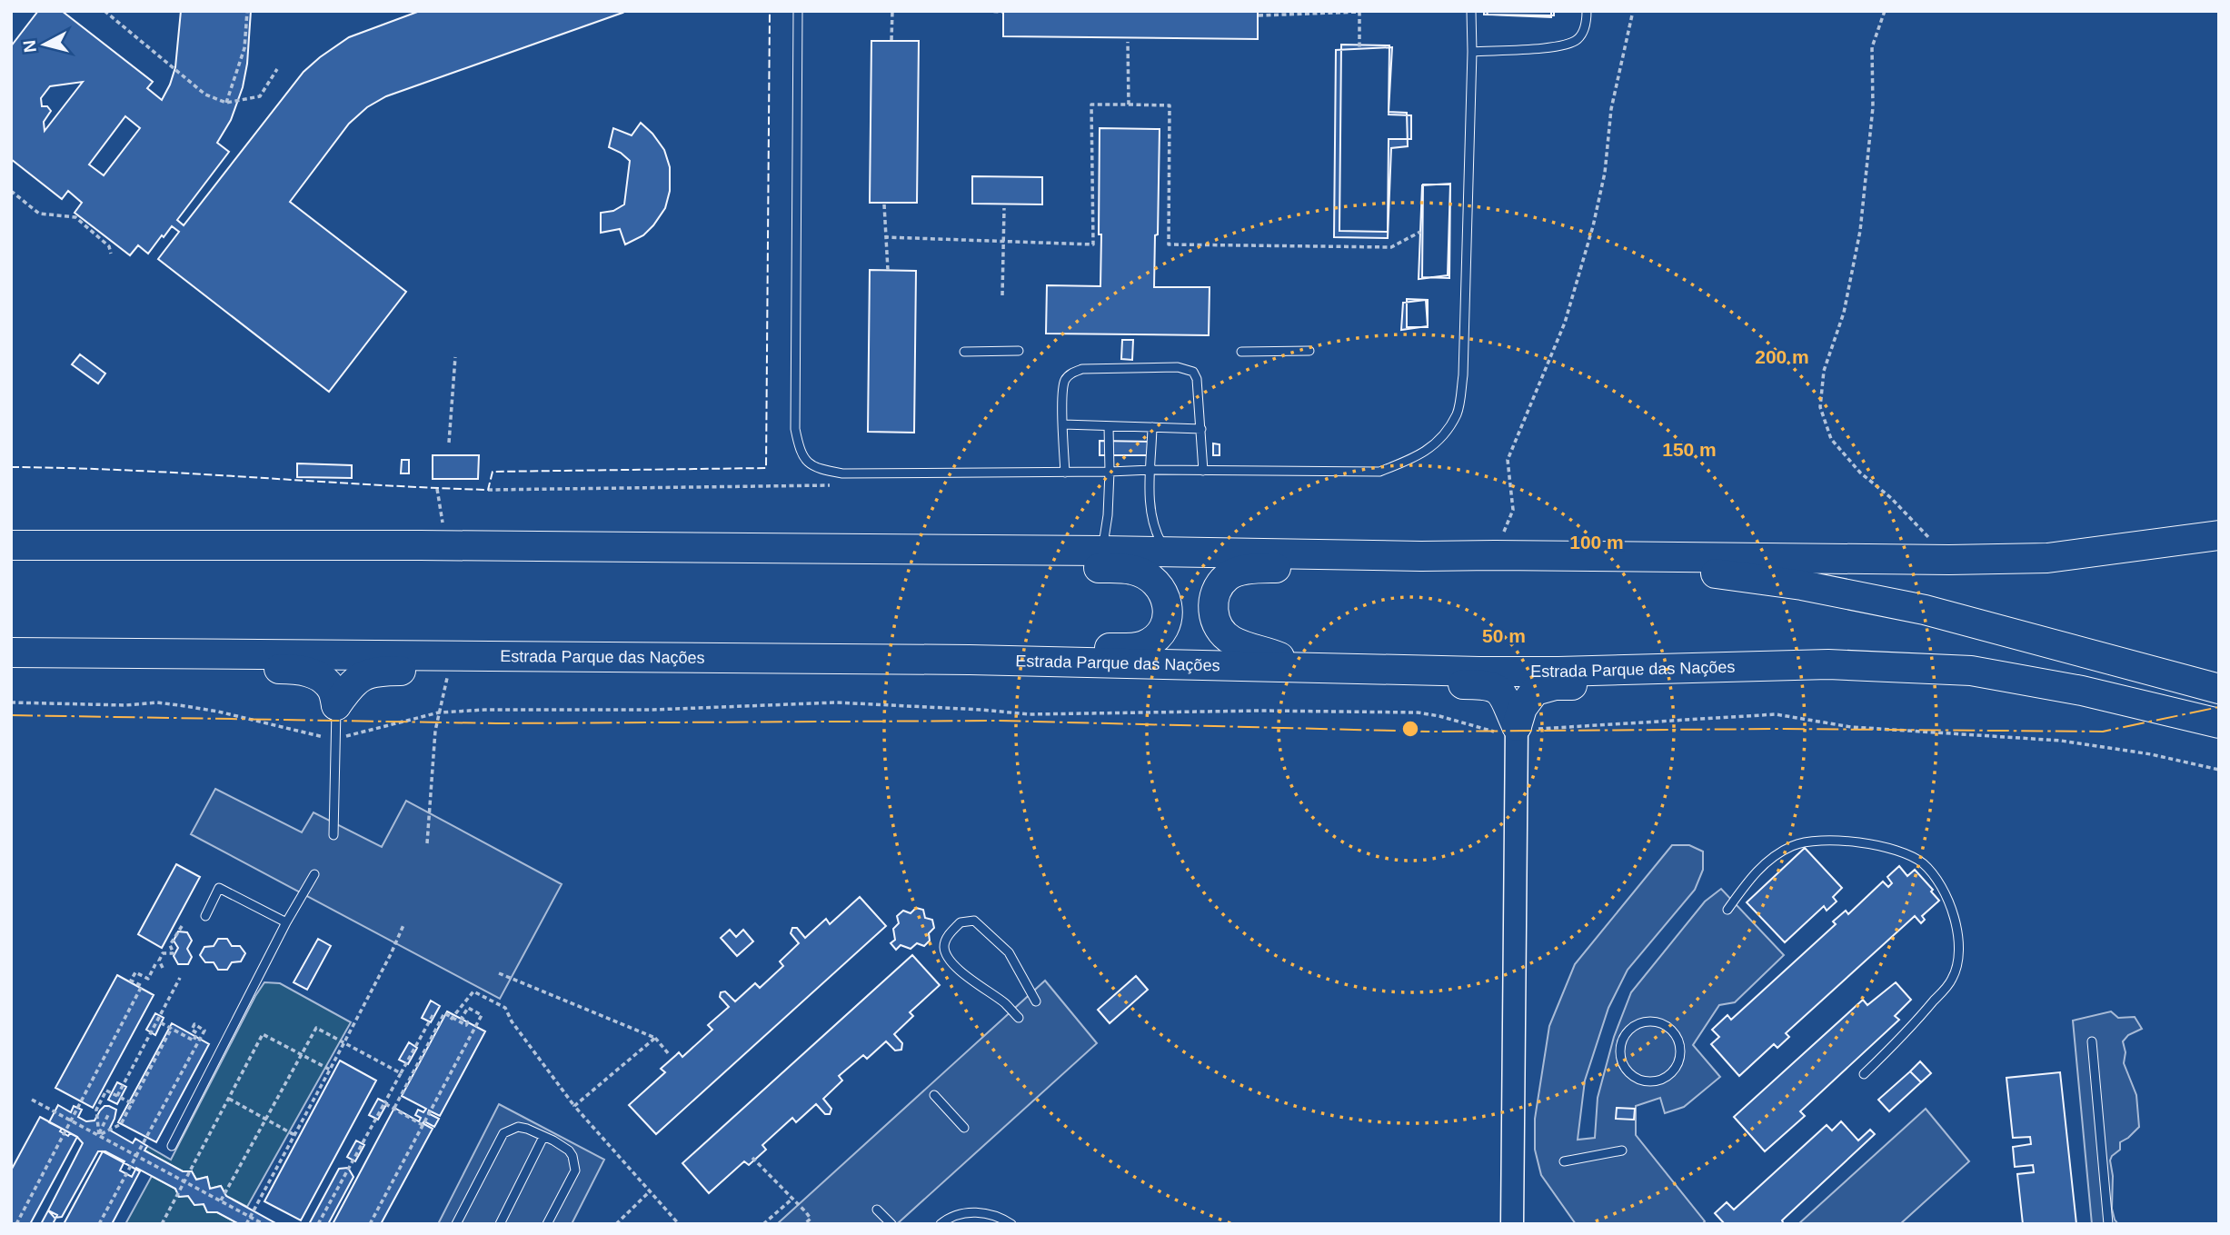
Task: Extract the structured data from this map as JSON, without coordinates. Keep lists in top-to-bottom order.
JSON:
{
  "streets": {
    "highway": ["Estrada Parque das Nações"]
  },
  "north": "left",
  "rings": [
    "200 m",
    "150 m",
    "100 m",
    "50 m"
  ]
}
